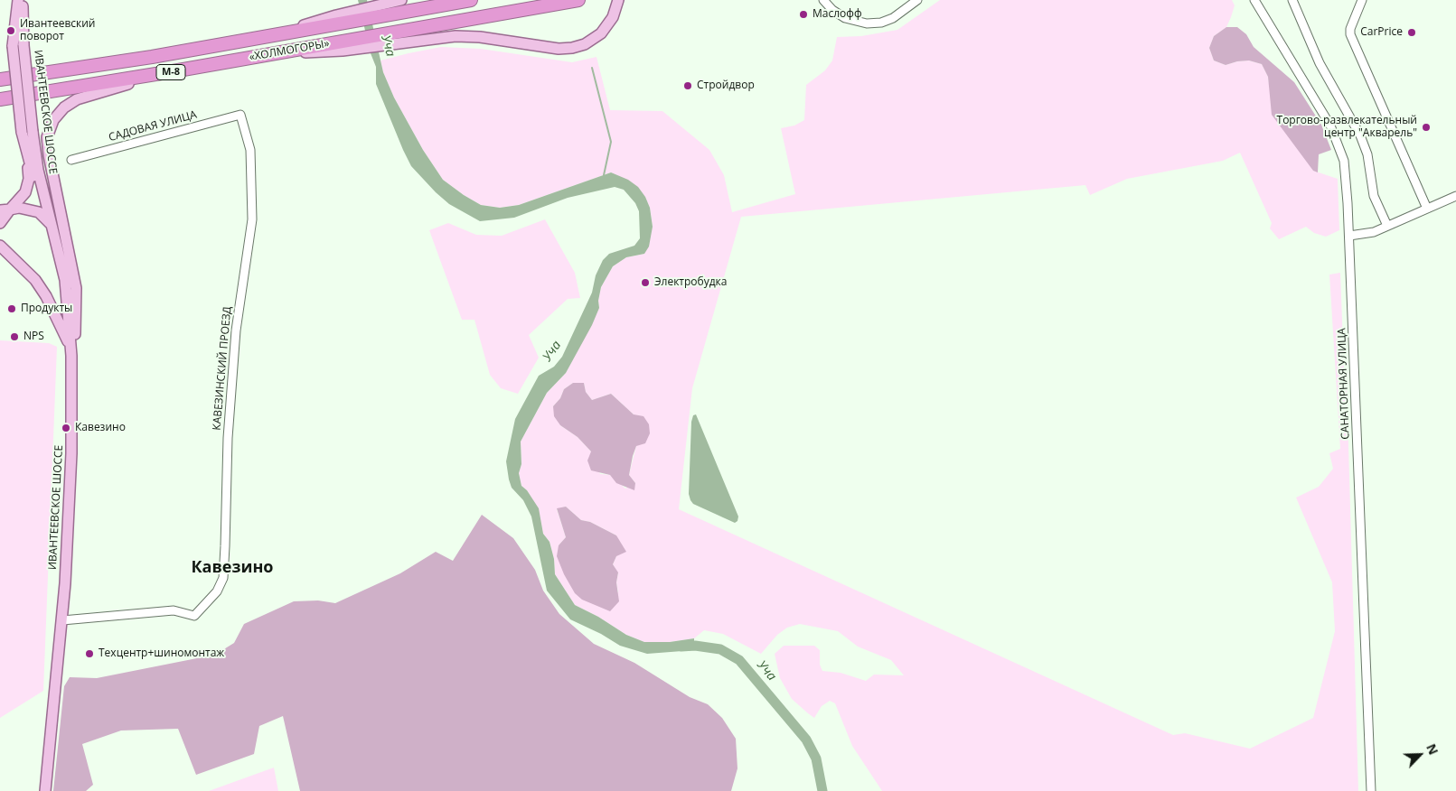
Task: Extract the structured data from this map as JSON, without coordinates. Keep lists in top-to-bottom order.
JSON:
{
  "streets": {
    "highway": ["«ХОЛМОГОРЫ»", "М-8"],
    "main road": ["ИВАНТЕЕВСКОЕ ШОССЕ"],
    "street": ["САДОВАЯ УЛИЦА", "КАВЕЗИНСКИЙ ПРОЕЗД", "САНАТОРНАЯ УЛИЦА"]
  },
  "crossings": [
    ["ИВАНТЕЕВСКОЕ ШОССЕ", "КАВЕЗИНСКИЙ ПРОЕЗД"],
    ["САДОВАЯ УЛИЦА", "КАВЕЗИНСКИЙ ПРОЕЗД"]
  ],
  "districts": ["Кавезино"],
  "water": ["Уча"],
  "places": [
    "Маслофф",
    "Ивантеевский поворот",
    "CarPrice",
    "Стройдвор",
    "Торгово-развлекательный центр \"Акварель\"",
    "Электробудка",
    "Продукты",
    "NPS",
    "Кавезино",
    "Техцентр+шиномонтаж"
  ],
  "north": "top right"
}
